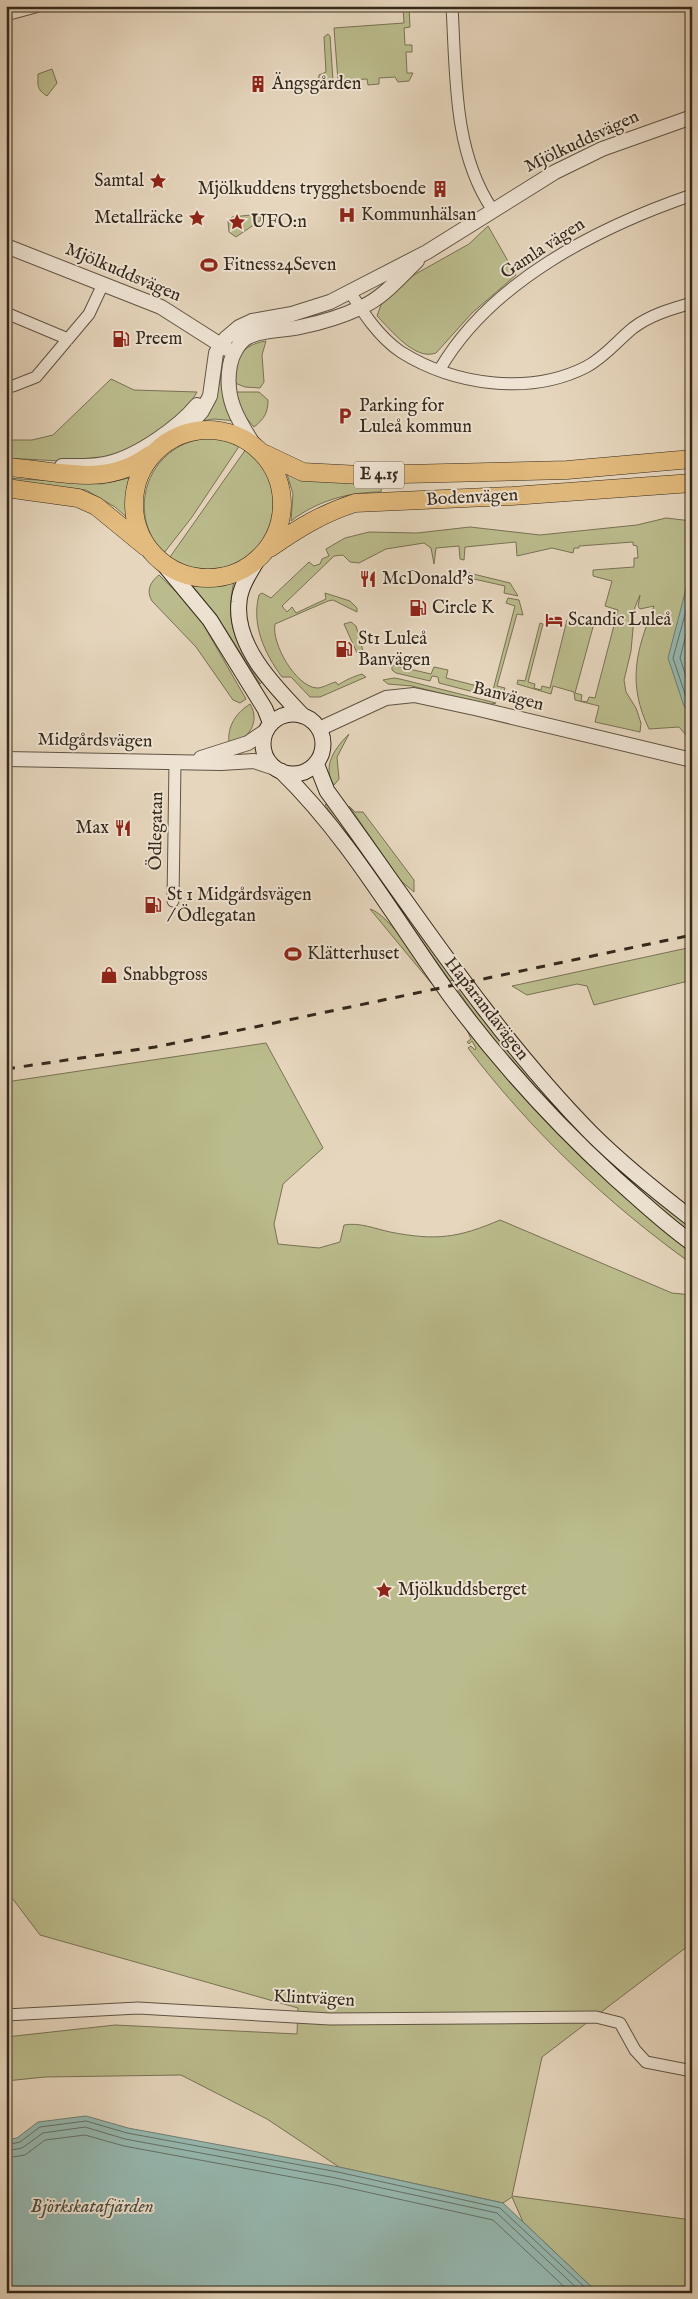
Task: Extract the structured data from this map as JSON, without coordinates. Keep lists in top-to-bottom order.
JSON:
{
  "streets": {
    "main road": ["E 4.15", "Bodenvägen", "Haparandavägen"],
    "street": [
      "Mjölkuddsvägen",
      "Gamla vägen",
      "Banvägen",
      "Midgårdsvägen",
      "Ödlegatan",
      "Klintvägen"
    ]
  },
  "crossings": [
    ["Mjölkuddsvägen", "Bodenvägen"],
    ["Banvägen", "Midgårdsvägen"],
    ["Banvägen", "Haparandavägen"],
    ["Midgårdsvägen", "Ödlegatan"],
    ["Midgårdsvägen", "Haparandavägen"]
  ],
  "water": ["Björkskatafjärden"],
  "places": {
    "building": ["Ängsgården", "Mjölkuddens trygghetsboende"],
    "place": [
      "Samtal",
      "Metallräcke",
      "UFO:n",
      "Mjölkuddsberget"
    ],
    "hospital": ["Kommunhälsan"],
    "sports": ["Fitness24Seven", "Klätterhuset"],
    "fuel station": [
      "Preem",
      "Circle K",
      "St1 Luleå Banvägen",
      "St 1 Midgårdsvägen / Ödlegatan"
    ],
    "parking": ["Parking for Luleå kommun"],
    "restaurant": ["McDonald's", "Max"],
    "hotel": ["Scandic Luleå"],
    "shop": ["Snabbgross"]
  }
}
